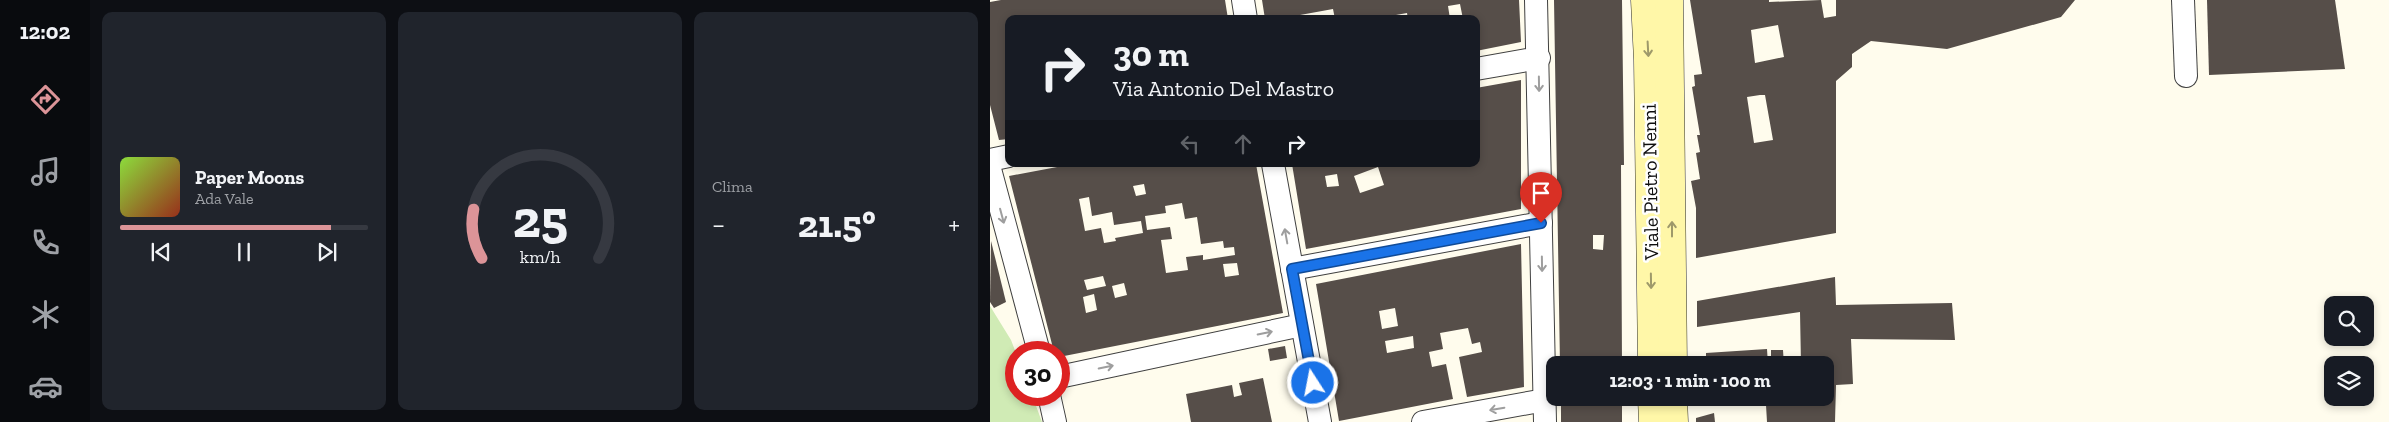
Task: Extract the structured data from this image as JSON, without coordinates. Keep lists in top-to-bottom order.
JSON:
{
  "streets": {
    "main road": ["Viale Pietro Nenni"]
  },
  "page": {
    "tabs": "12:02",
    "tile": "Clima",
    "turn": ["30 m", "Via Antonio Del Mastro"],
    "song": ["Paper Moons", "Ada Vale"],
    "heat": ["−", "21.5°", "+"],
    "limit": "30",
    "trip": "12:03 · 1 min · 100 m",
    "gauge": ["25", "km/h"]
  }
}
